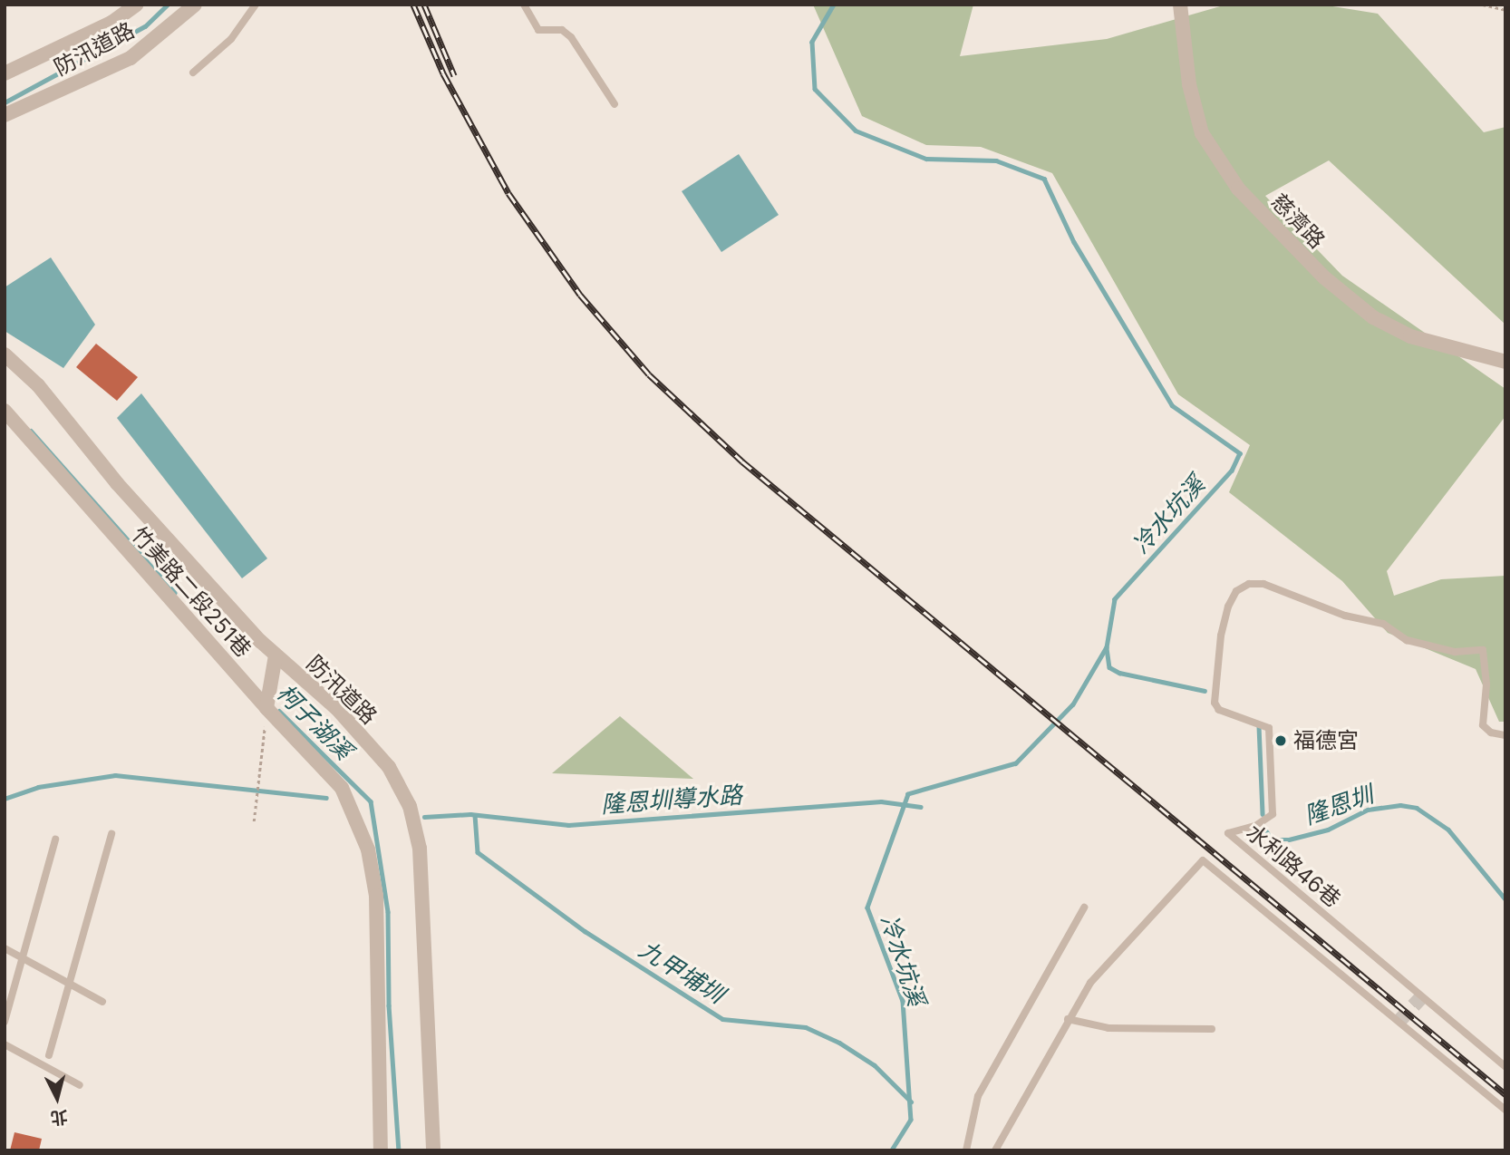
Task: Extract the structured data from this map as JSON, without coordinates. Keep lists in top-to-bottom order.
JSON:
{
  "streets": {
    "street": ["防汛道路", "慈濟路", "竹美路二段251巷"],
    "lane": ["水利路46巷"]
  },
  "water": [
    "冷水坑溪",
    "柯子湖溪",
    "隆恩圳導水路",
    "隆恩圳",
    "九甲埔圳"
  ],
  "places": ["福德宮"],
  "north": "bottom"
}
